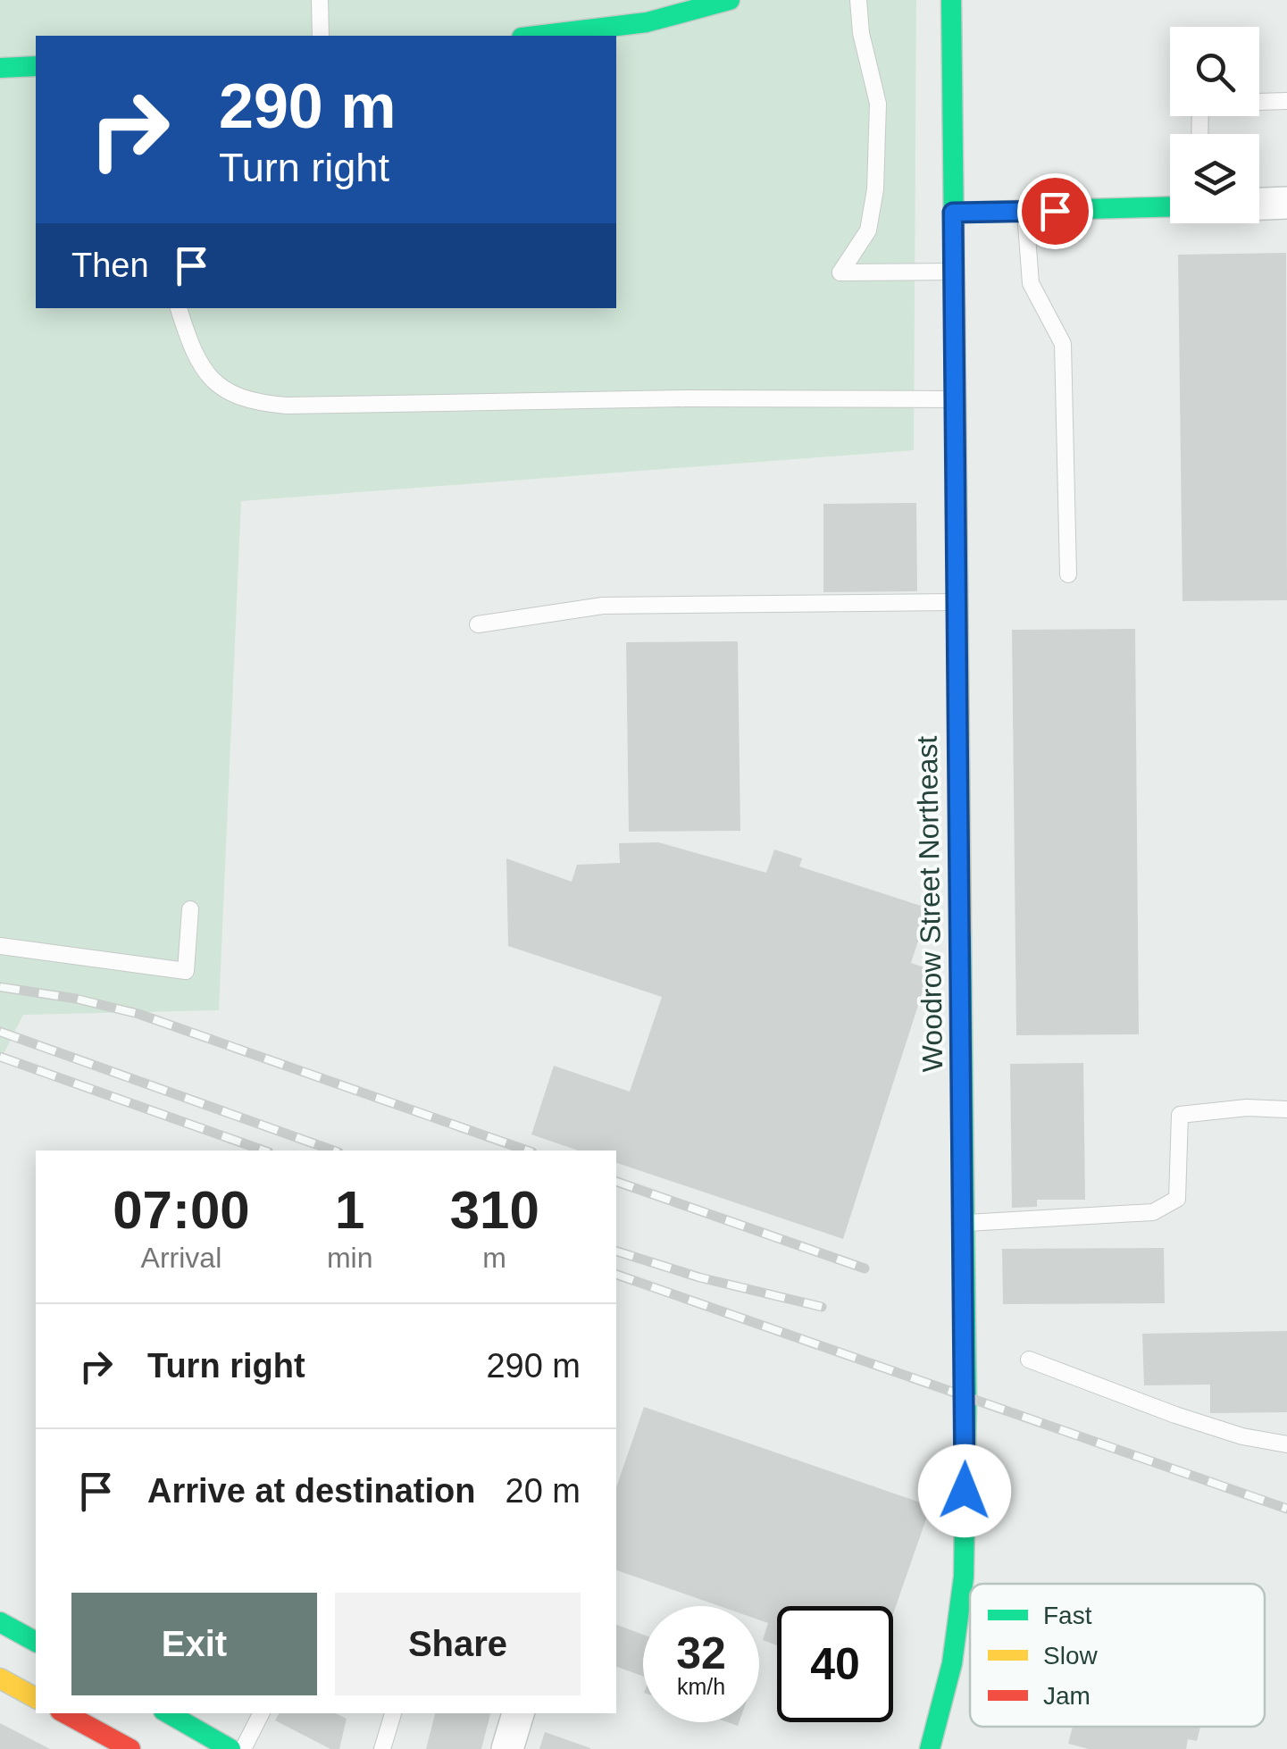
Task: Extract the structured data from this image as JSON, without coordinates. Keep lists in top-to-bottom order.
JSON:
{
  "streets": {
    "street": ["Woodrow Street Northeast"]
  },
  "legend": ["Fast", "Slow", "Jam"],
  "page": {
    "turn": ["290 m", "Turn right"],
    "then": "Then",
    "eta": [
      "07:00",
      "Arrival",
      "1",
      "min",
      "310",
      "m"
    ],
    "list": [
      {
        "name": "Turn right",
        "value": "290 m"
      },
      {
        "name": "Arrive at destination",
        "value": "20 m"
      }
    ],
    "buttons": ["Exit", "Share"],
    "speed": "32 km/h",
    "limit": "40"
  }
}
